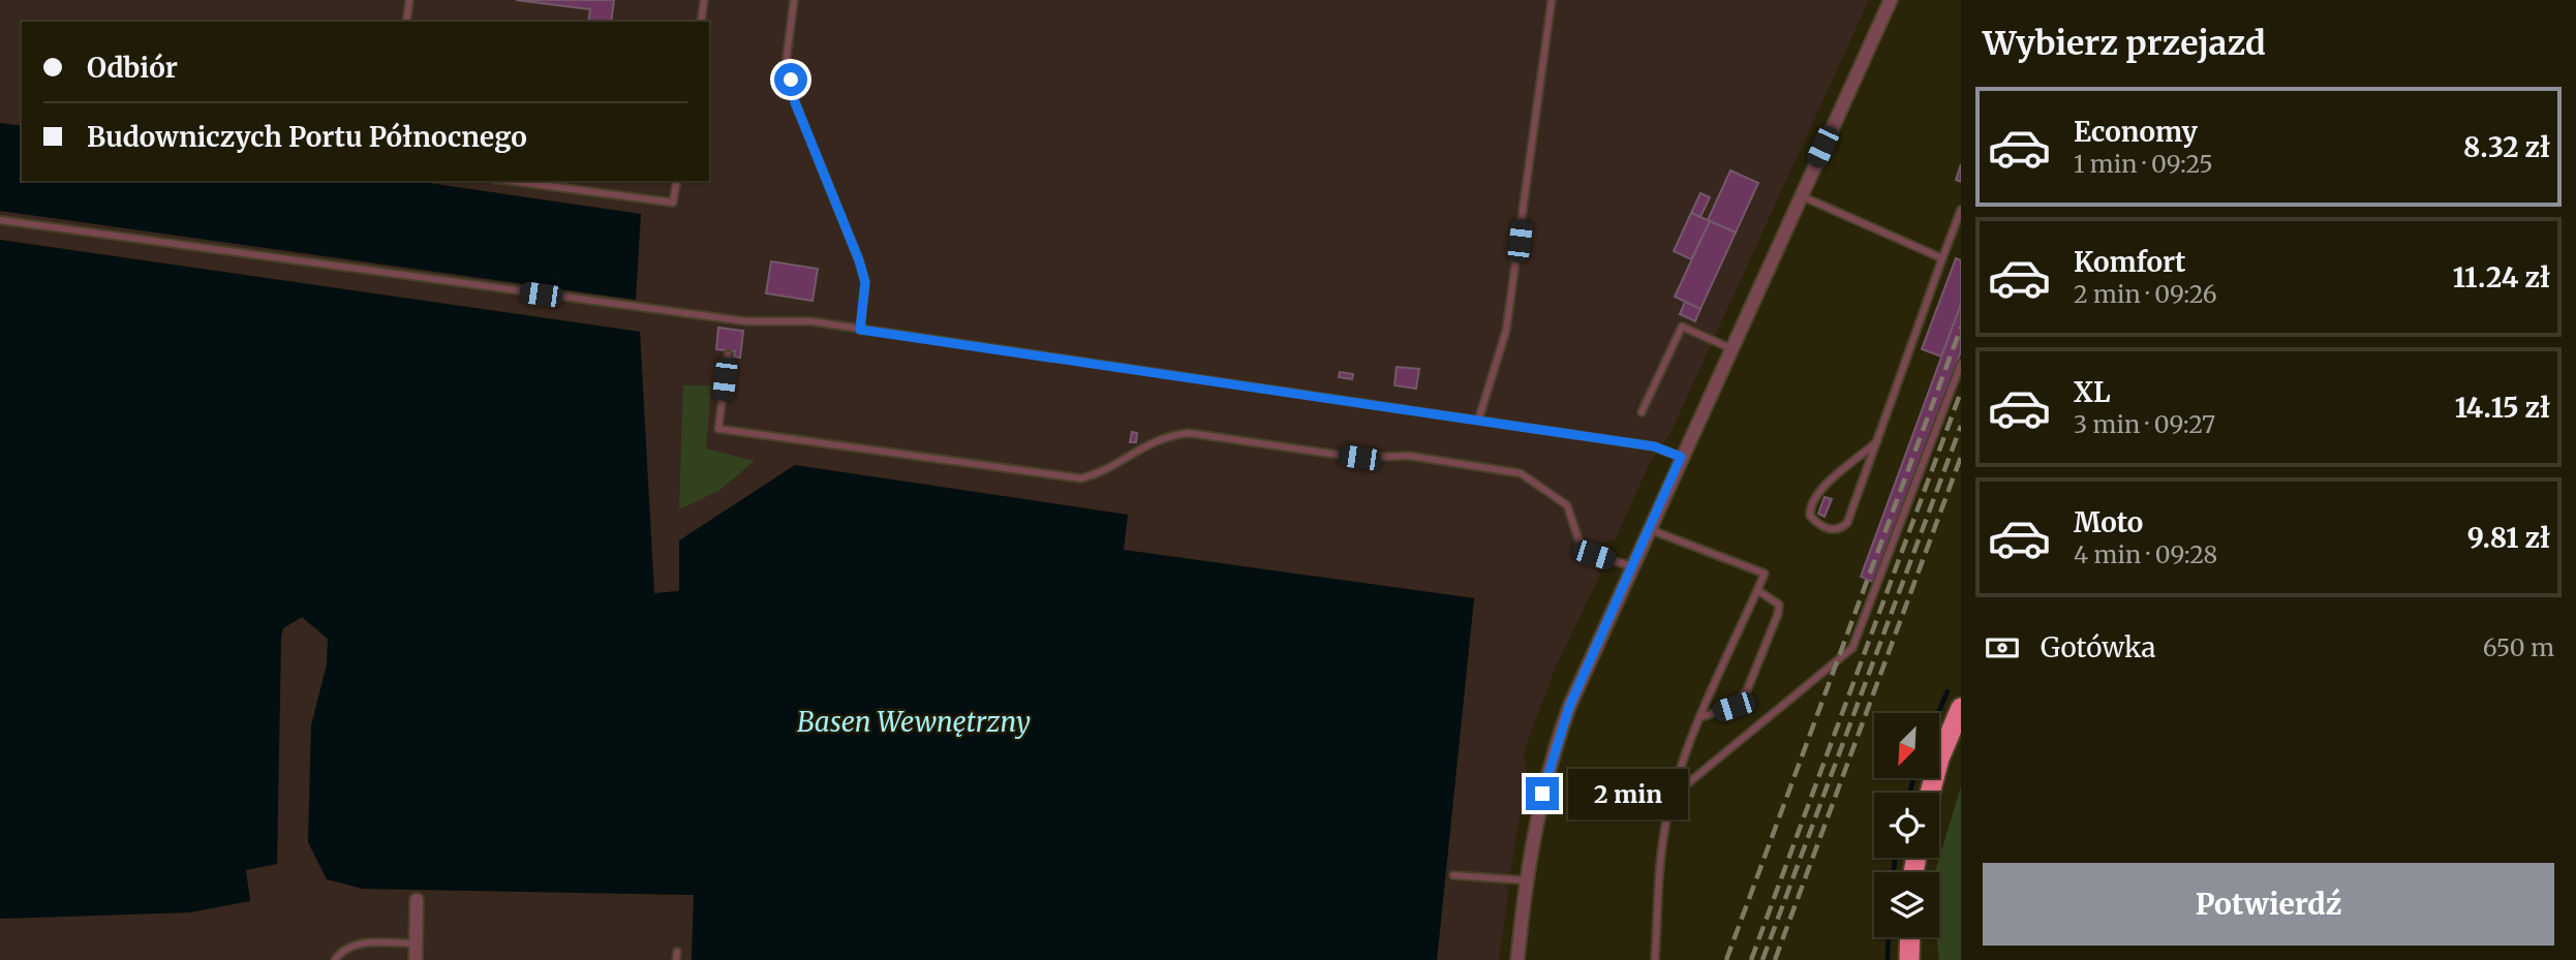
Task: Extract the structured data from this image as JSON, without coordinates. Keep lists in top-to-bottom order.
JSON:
{
  "water": ["Basen Wewnętrzny"],
  "north": "bottom left",
  "page": {
    "heading": "Wybierz przejazd",
    "banner": ["Odbiór", "Budowniczych Portu Północnego"],
    "list": [
      {
        "name": "Economy",
        "note": "1 min · 09:25",
        "value": "8.32 zł"
      },
      {
        "name": "Komfort",
        "note": "2 min · 09:26",
        "value": "11.24 zł"
      },
      {
        "name": "XL",
        "note": "3 min · 09:27",
        "value": "14.15 zł"
      },
      {
        "name": "Moto",
        "note": "4 min · 09:28",
        "value": "9.81 zł"
      }
    ],
    "pay": ["Gotówka", "650 m"],
    "bubble": "2 min",
    "buttons": "Potwierdź"
  }
}
